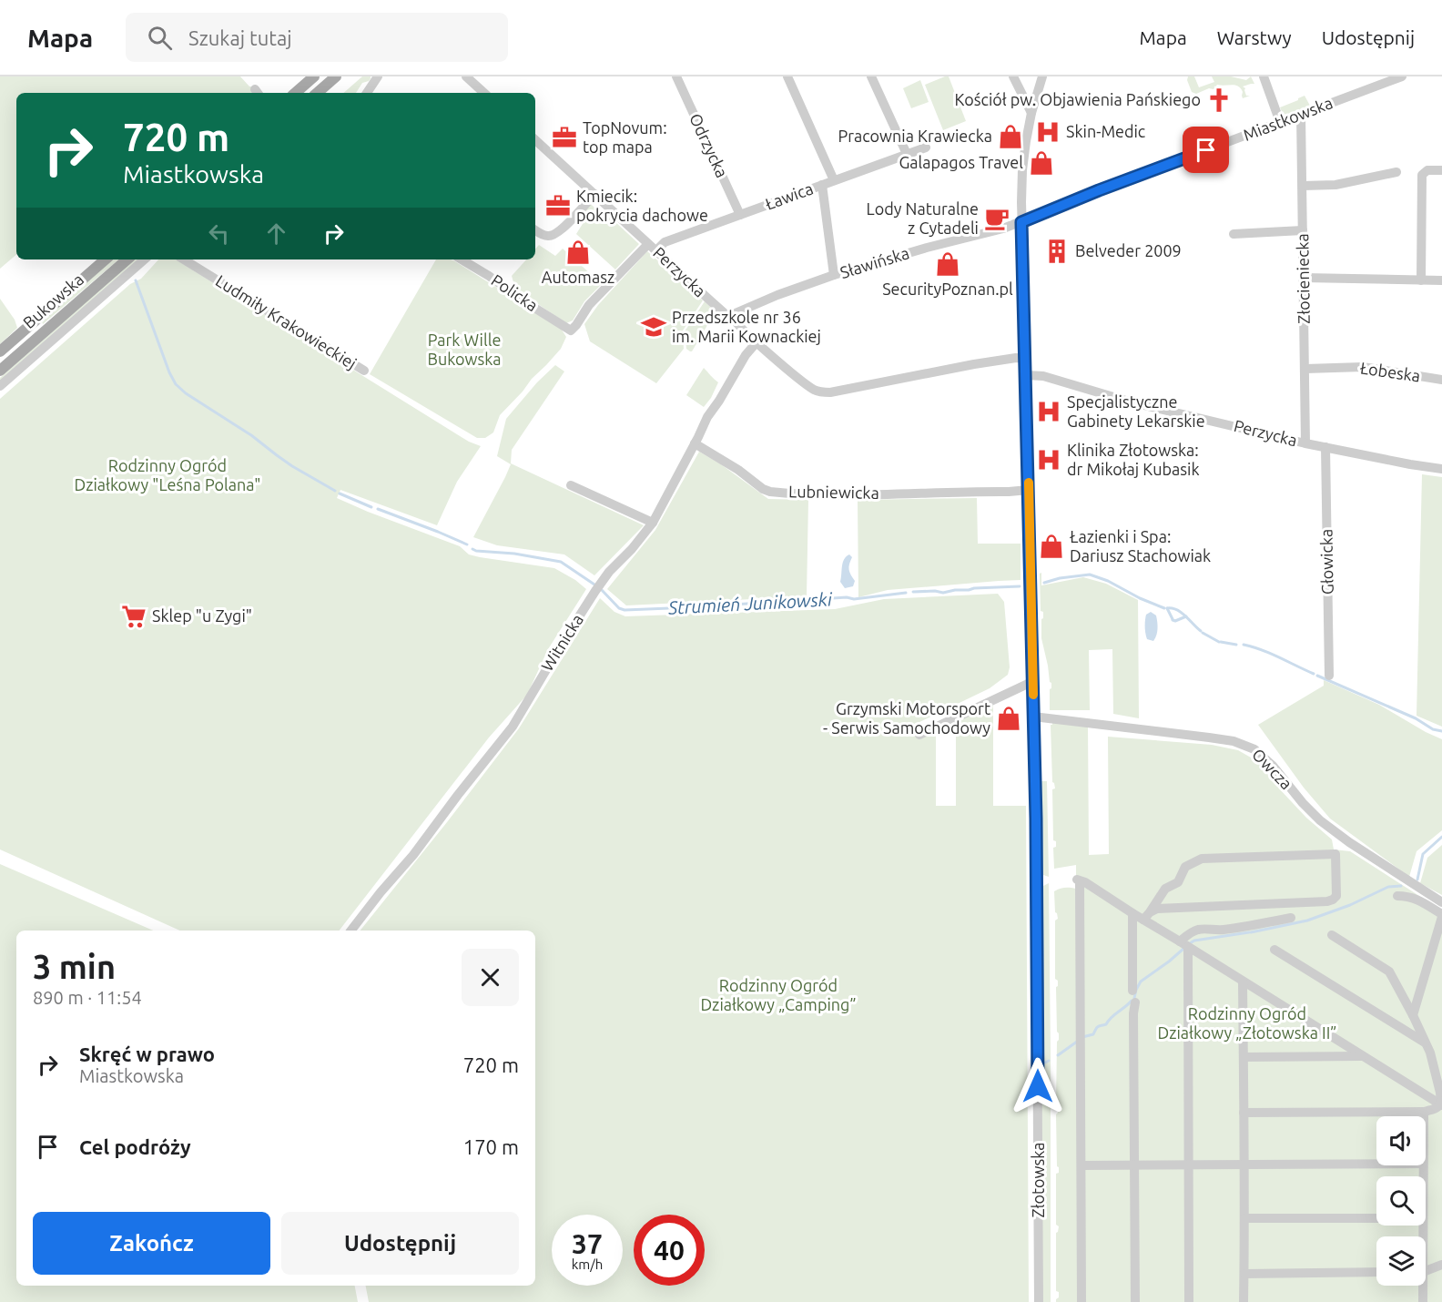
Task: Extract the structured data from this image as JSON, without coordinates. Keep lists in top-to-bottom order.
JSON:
{
  "streets": {
    "main road": ["Bukowska"],
    "street": [
      "Miastkowska",
      "Odrzycka",
      "Ławica",
      "Sławińska",
      "Perzycka",
      "Złocieniecka",
      "Policka",
      "Ludmiły Krakowieckiej",
      "Łobeska",
      "Lubniewicka",
      "Głowicka",
      "Witnicka",
      "Owcza",
      "Złotowska"
    ]
  },
  "crossings": [
    ["Miastkowska", "Sławińska"],
    ["Miastkowska", "Złocieniecka"],
    ["Miastkowska", "Złotowska"],
    ["Odrzycka", "Ławica"],
    ["Ławica", "Perzycka"],
    ["Ławica", "Policka"],
    ["Sławińska", "Perzycka"],
    ["Sławińska", "Złotowska"],
    ["Perzycka", "Złocieniecka"],
    ["Perzycka", "Głowicka"],
    ["Perzycka", "Witnicka"],
    ["Perzycka", "Złotowska"],
    ["Złocieniecka", "Łobeska"],
    ["Lubniewicka", "Witnicka"],
    ["Lubniewicka", "Złotowska"],
    ["Owcza", "Złotowska"]
  ],
  "water": ["Strumień Junikowski"],
  "parks": [
    "Park Wille Bukowska",
    "Rodzinny Ogród Działkowy \"Leśna Polana\"",
    "Rodzinny Ogród Działkowy „Camping”",
    "Rodzinny Ogród Działkowy „Złotowska II”"
  ],
  "places": {
    "church": ["Kościół pw. Objawienia Pańskiego"],
    "hospital": ["Skin-Medic", "Specjalistyczne Gabinety Lekarskie", "Klinika Złotowska: dr Mikołaj Kubasik"],
    "shop": [
      "Pracownia Krawiecka",
      "Galapagos Travel",
      "Automasz",
      "SecurityPoznan.pl",
      "Łazienki i Spa: Dariusz Stachowiak",
      "Grzymski Motorsport - Serwis Samochodowy"
    ],
    "office": ["TopNovum: top mapa", "Kmiecik: pokrycia dachowe"],
    "cafe": ["Lody Naturalne z Cytadeli"],
    "building": ["Belveder 2009"],
    "school or university": ["Przedszkole nr 36 im. Marii Kownackiej"],
    "supermarket": ["Sklep \"u Zygi\""]
  },
  "page": {
    "header": "Mapa",
    "search": "Szukaj tutaj",
    "nav": ["Mapa", "Warstwy", "Udostępnij"],
    "turn": ["720 m", "Miastkowska"],
    "heading": ["3 min", "890 m · 11:54"],
    "list": [
      {
        "name": "Skręć w prawo",
        "note": "Miastkowska",
        "value": "720 m"
      },
      {
        "name": "Cel podróży",
        "value": "170 m"
      }
    ],
    "buttons": ["Zakończ", "Udostępnij"],
    "speed": "37 km/h",
    "limit": "40"
  }
}
